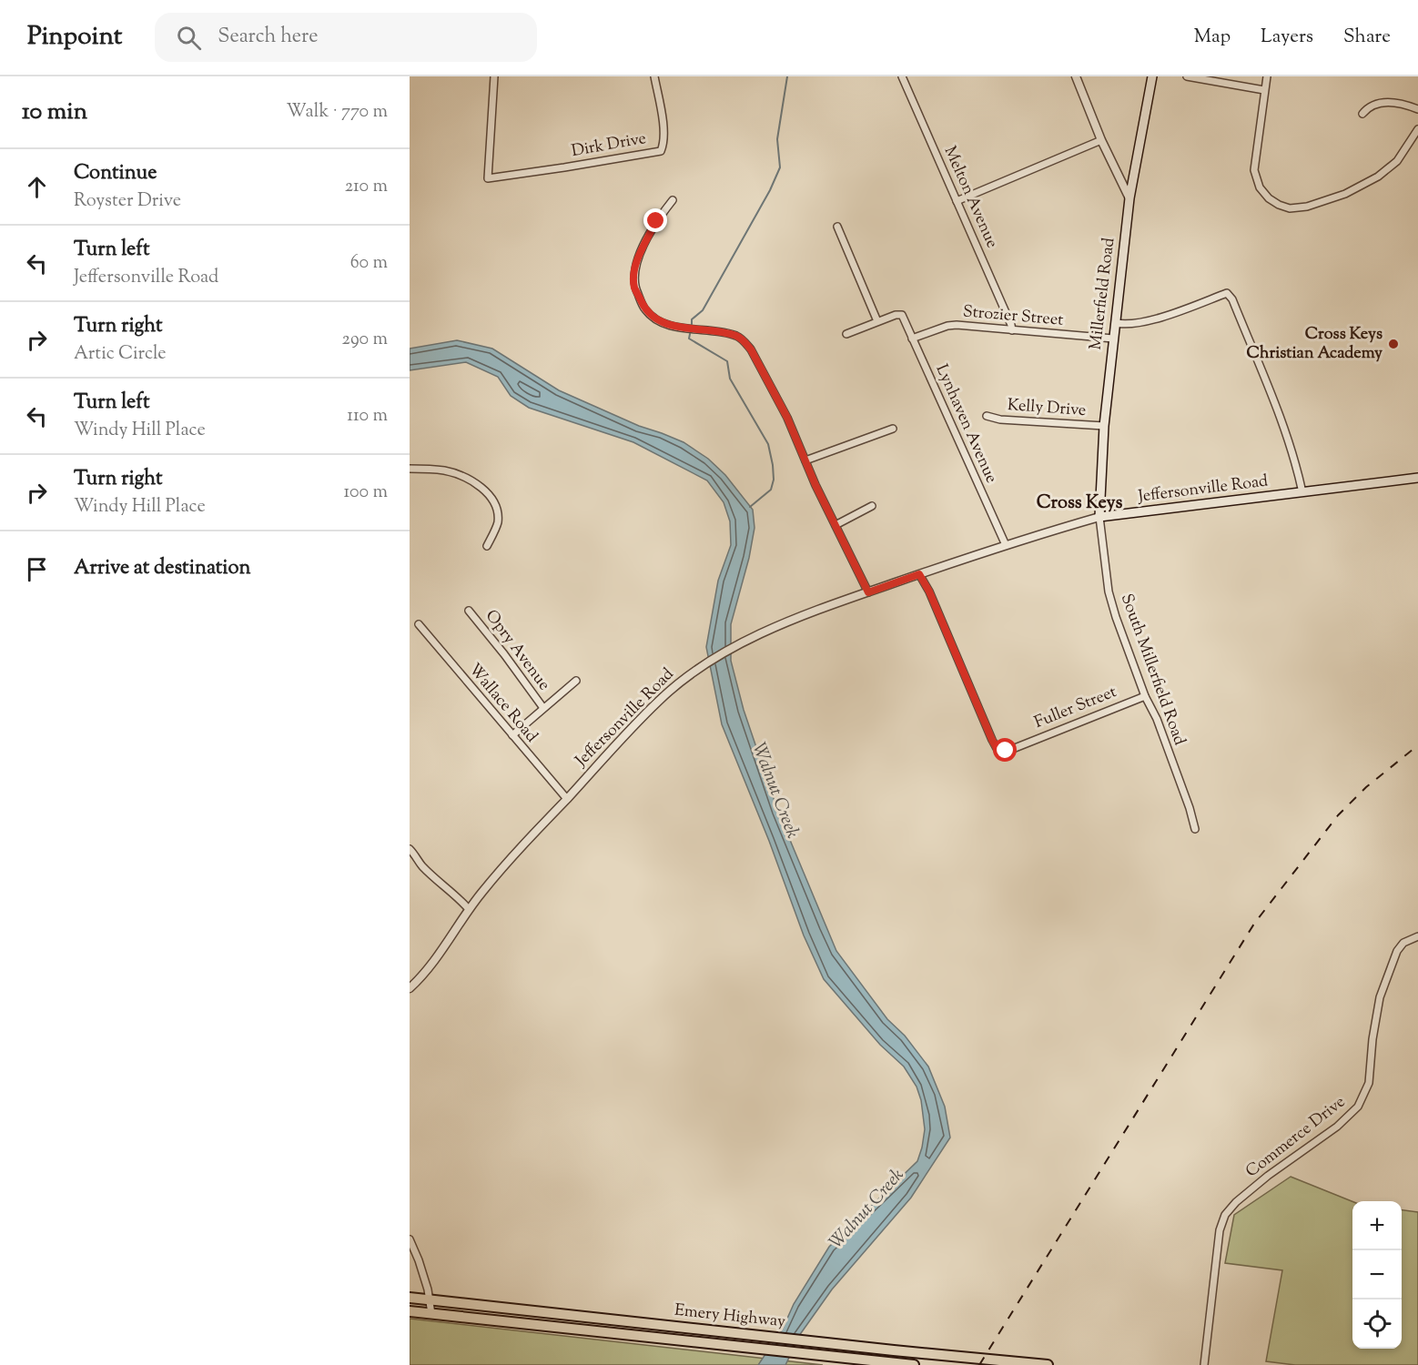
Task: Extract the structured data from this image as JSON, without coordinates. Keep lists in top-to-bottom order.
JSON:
{
  "streets": {
    "highway": ["Emery Highway"],
    "main road": ["Millerfield Road", "Jeffersonville Road"],
    "street": [
      "Dirk Drive",
      "Melton Avenue",
      "Strozier Street",
      "Kelly Drive",
      "Lynhaven Avenue",
      "Opry Avenue",
      "South Millerfield Road",
      "Wallace Road",
      "Fuller Street",
      "Commerce Drive"
    ]
  },
  "crossings": [
    ["Melton Avenue", "Strozier Street"],
    ["Millerfield Road", "Strozier Street"],
    ["Millerfield Road", "Kelly Drive"],
    ["Millerfield Road", "Jeffersonville Road"],
    ["Millerfield Road", "South Millerfield Road"],
    ["Strozier Street", "Lynhaven Avenue"],
    ["Lynhaven Avenue", "Jeffersonville Road"],
    ["Jeffersonville Road", "South Millerfield Road"],
    ["Jeffersonville Road", "Wallace Road"],
    ["Jeffersonville Road", "Fuller Street"],
    ["South Millerfield Road", "Fuller Street"]
  ],
  "districts": ["Cross Keys"],
  "water": ["Walnut Creek"],
  "places": ["Cross Keys Christian Academy"],
  "page": {
    "header": "Pinpoint",
    "search": "Search here",
    "nav": ["Map", "Layers", "Share"],
    "heading": ["10 min", "Walk · 770 m"],
    "list": [
      ["Continue", "Royster Drive", "210 m"],
      ["Turn left", "Jeffersonville Road", "60 m"],
      ["Turn right", "Artic Circle", "290 m"],
      ["Turn left", "Windy Hill Place", "110 m"],
      ["Turn right", "Windy Hill Place", "100 m"],
      "Arrive at destination"
    ],
    "map_buttons": ["+", "−"]
  }
}
